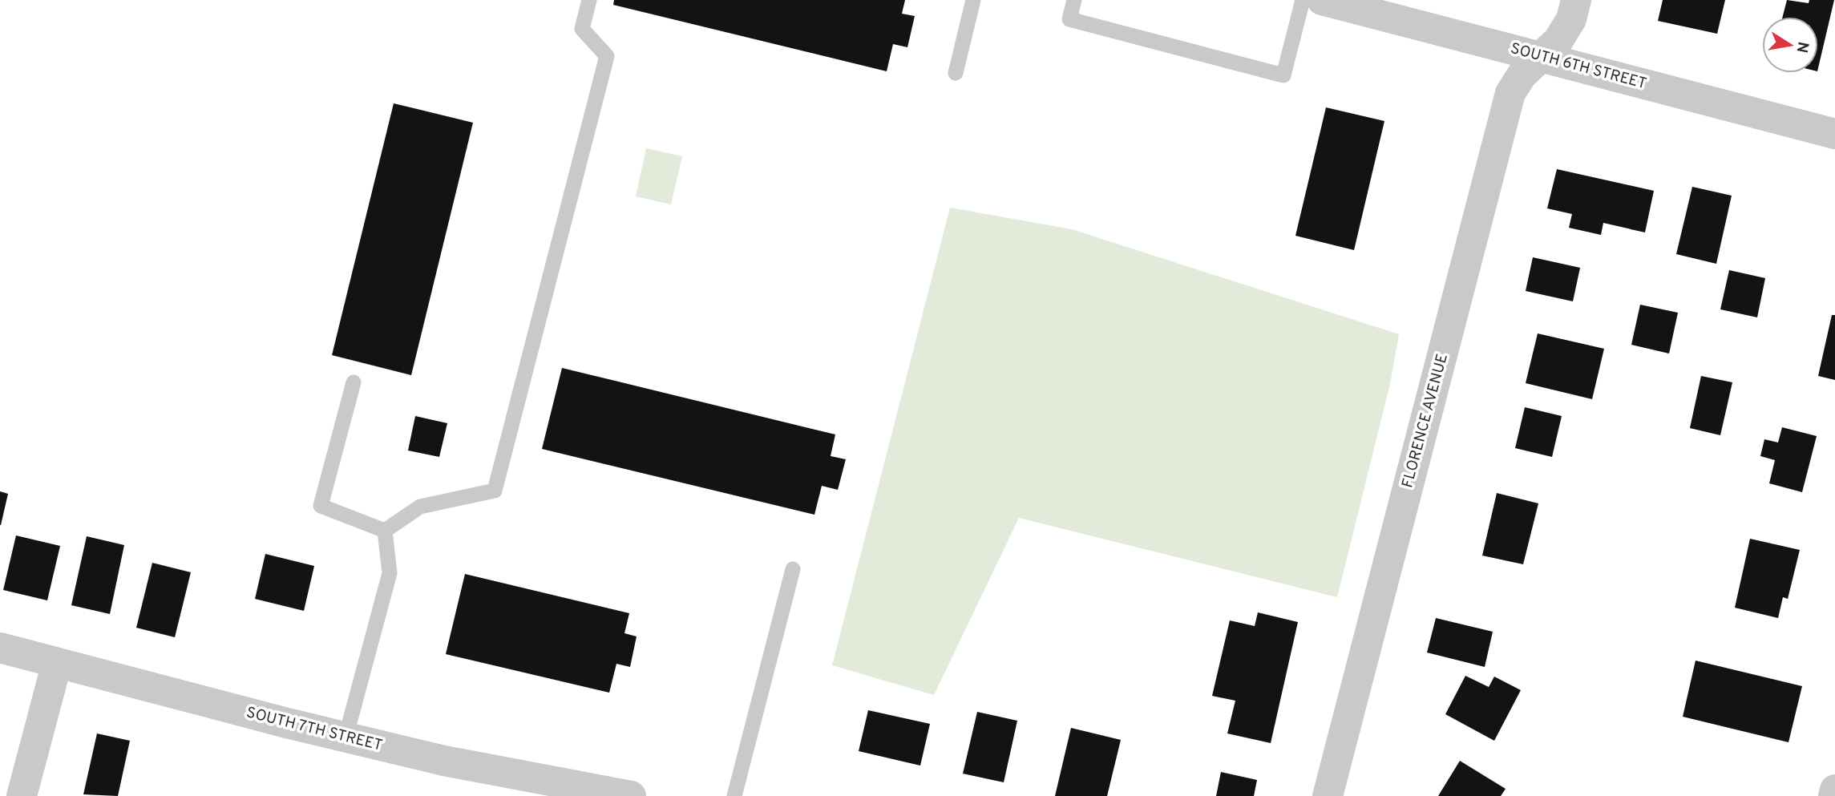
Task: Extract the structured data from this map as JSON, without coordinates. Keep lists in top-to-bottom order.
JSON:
{
  "streets": {
    "street": ["SOUTH 6TH STREET", "FLORENCE AVENUE", "SOUTH 7TH STREET"]
  },
  "crossings": [
    ["SOUTH 6TH STREET", "FLORENCE AVENUE"]
  ],
  "north": "right"
}
